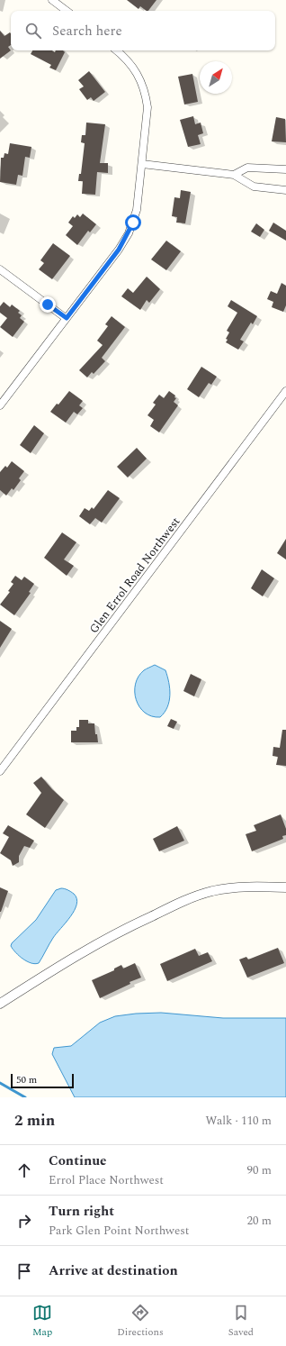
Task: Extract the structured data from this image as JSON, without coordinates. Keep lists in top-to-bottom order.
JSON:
{
  "streets": {
    "street": ["Glen Errol Road Northwest"]
  },
  "scale_bar": "50 m",
  "north": "top right",
  "page": {
    "search": "Search here",
    "scale": "50 m",
    "heading": ["2 min", "Walk · 110 m"],
    "list": [
      ["Continue", "Errol Place Northwest", "90 m"],
      ["Turn right", "Park Glen Point Northwest", "20 m"],
      "Arrive at destination"
    ],
    "nav": ["Map", "Directions", "Saved"]
  }
}
